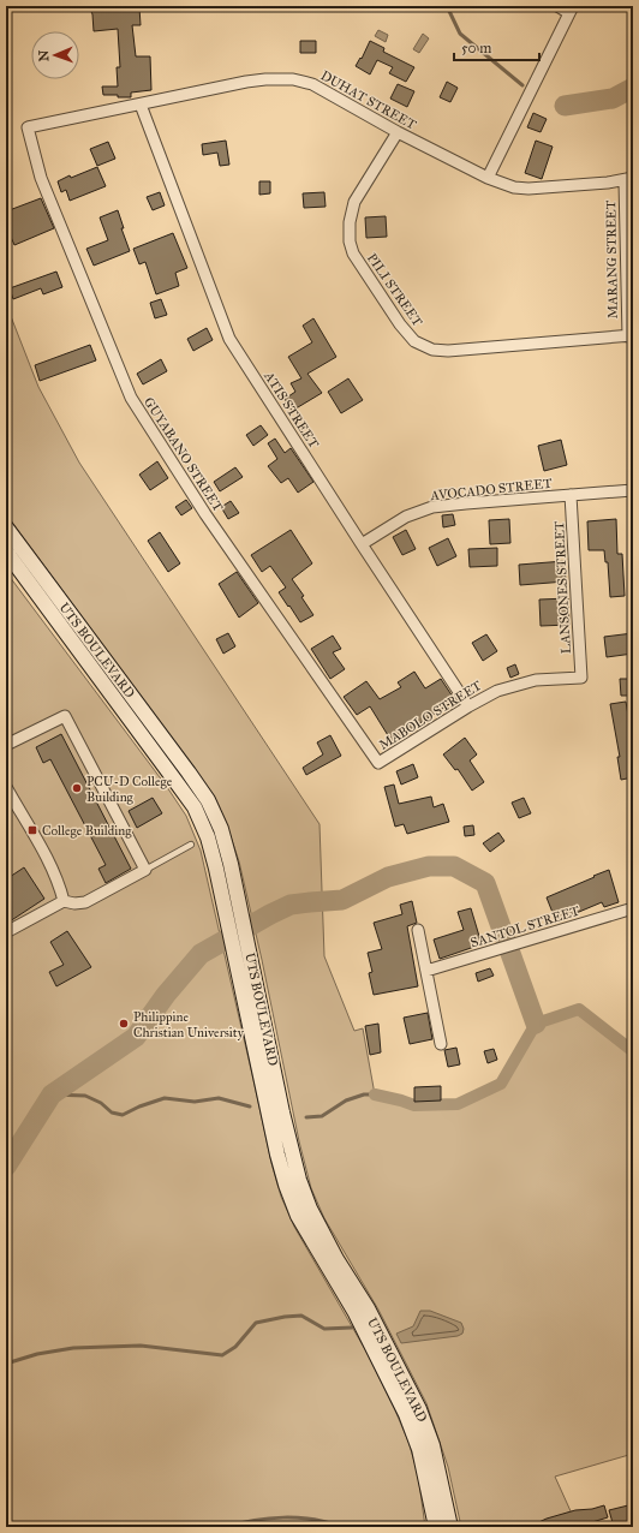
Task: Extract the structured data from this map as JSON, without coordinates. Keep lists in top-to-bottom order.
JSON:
{
  "streets": {
    "main road": ["UTS BOULEVARD"],
    "street": [
      "DUHAT STREET",
      "MARANG STREET",
      "PILI STREET",
      "ATIS STREET",
      "GUYABANO STREET",
      "AVOCADO STREET",
      "LANSONES STREET",
      "MABOLO STREET",
      "SANTOL STREET"
    ]
  },
  "crossings": [
    ["DUHAT STREET", "MARANG STREET"],
    ["DUHAT STREET", "PILI STREET"],
    ["DUHAT STREET", "ATIS STREET"],
    ["DUHAT STREET", "GUYABANO STREET"],
    ["MARANG STREET", "PILI STREET"],
    ["ATIS STREET", "AVOCADO STREET"],
    ["ATIS STREET", "MABOLO STREET"],
    ["GUYABANO STREET", "MABOLO STREET"],
    ["AVOCADO STREET", "LANSONES STREET"],
    ["LANSONES STREET", "MABOLO STREET"]
  ],
  "places": {
    "other": ["PCU-D College Building", "Philippine Christian University"],
    "transit": ["College Building"]
  },
  "scale_bar": "50 m",
  "north": "left"
}
